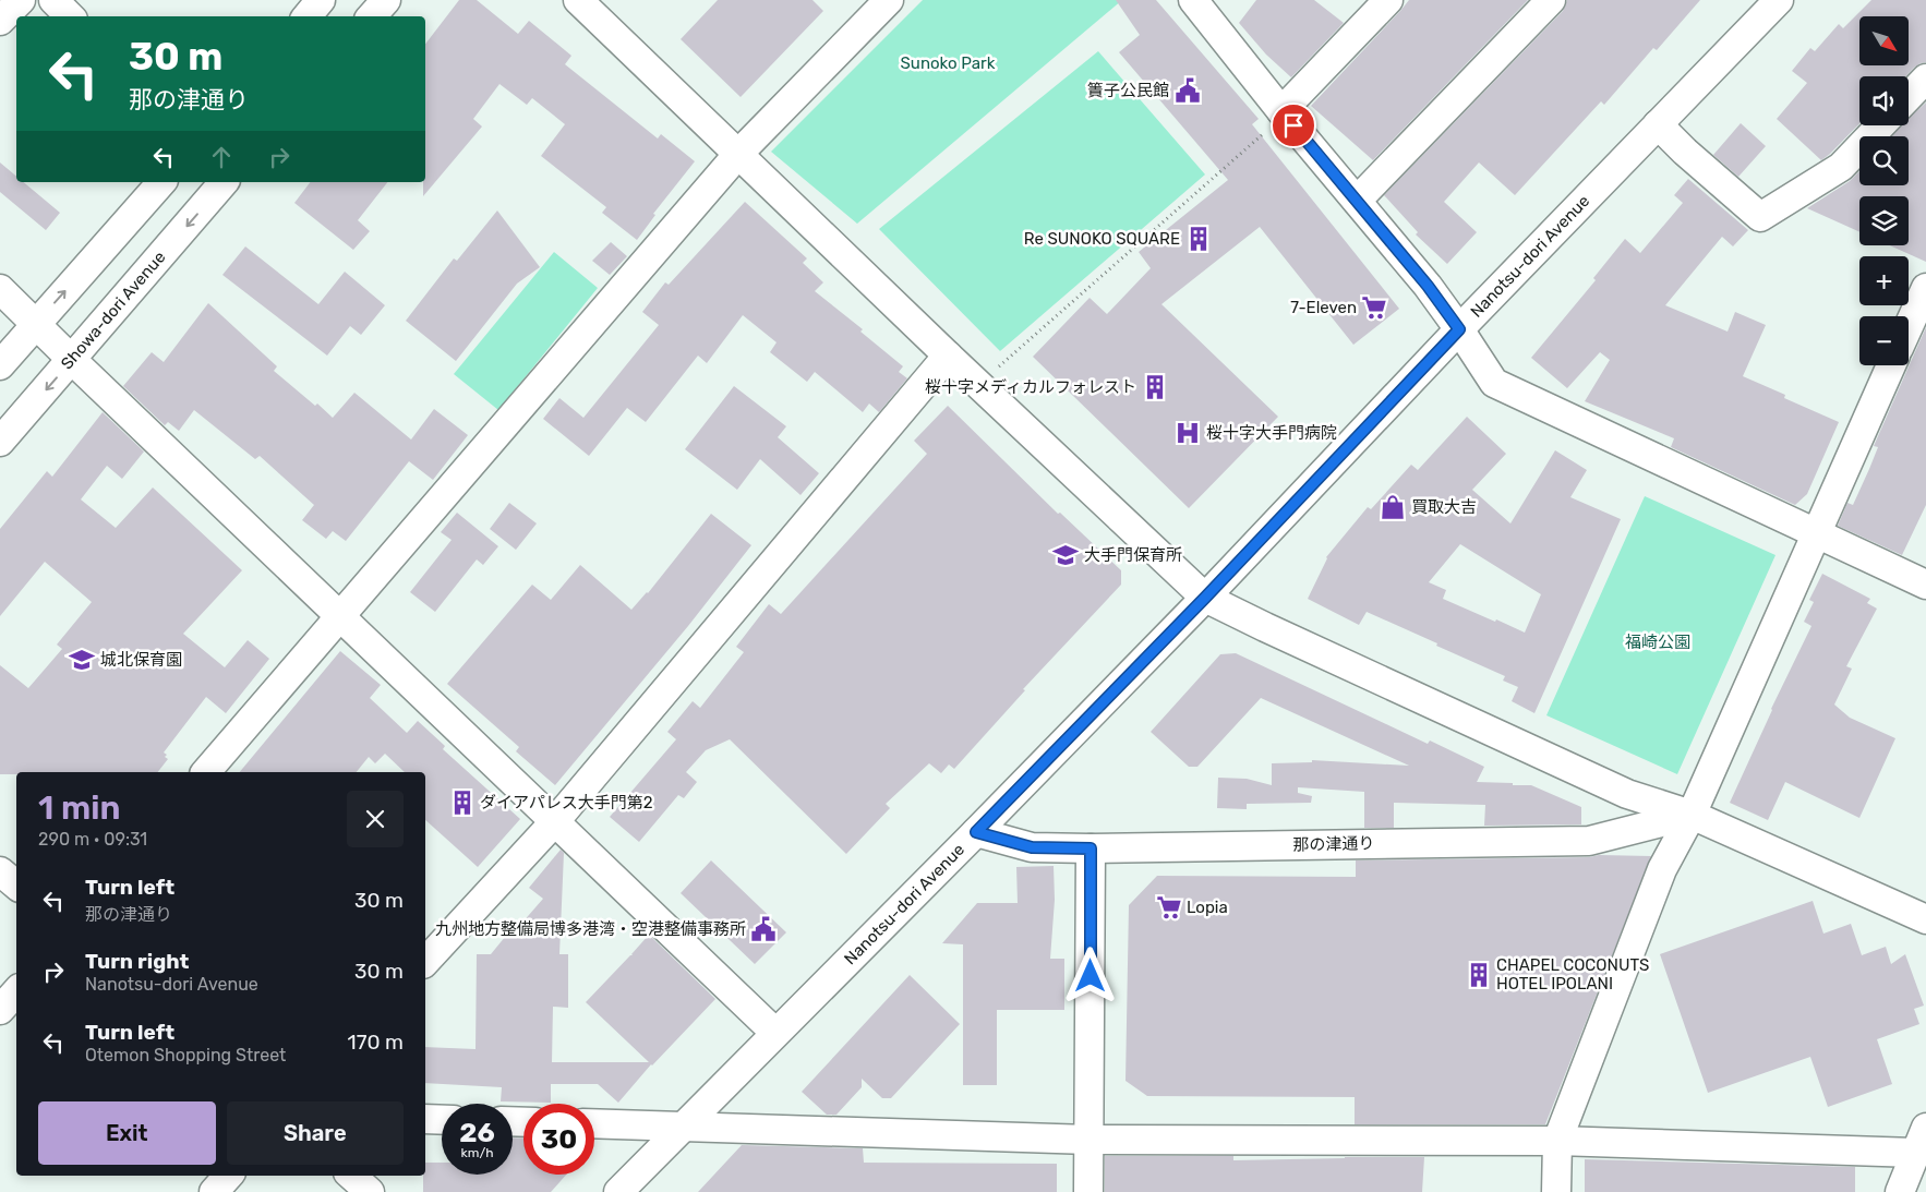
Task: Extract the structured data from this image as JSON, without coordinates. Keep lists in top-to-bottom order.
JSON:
{
  "streets": {
    "street": ["Nanotsu-dori Avenue", "Showa-dori Avenue", "那の津通り"]
  },
  "crossings": [
    ["Nanotsu-dori Avenue", "那の津通り"]
  ],
  "parks": ["Sunoko Park", "福崎公園"],
  "places": {
    "public building": ["簀子公民館", "九州地方整備局博多港湾・空港整備事務所"],
    "building": [
      "Re SUNOKO SQUARE",
      "桜十字メディカルフォレスト",
      "ダイアパレス大手門第2",
      "CHAPEL COCONUTS HOTEL IPOLANI"
    ],
    "supermarket": ["7-Eleven", "Lopia"],
    "hospital": ["桜十字大手門病院"],
    "shop": ["買取大吉"],
    "school or university": ["大手門保育所", "城北保育園"]
  },
  "north": "bottom right",
  "page": {
    "map_buttons": ["+", "−"],
    "turn": ["30 m", "那の津通り"],
    "heading": ["1 min", "290 m · 09:31"],
    "list": [
      {
        "name": "Turn left",
        "note": "那の津通り",
        "value": "30 m"
      },
      {
        "name": "Turn right",
        "note": "Nanotsu-dori Avenue",
        "value": "30 m"
      },
      {
        "name": "Turn left",
        "note": "Otemon Shopping Street",
        "value": "170 m"
      }
    ],
    "buttons": ["Exit", "Share"],
    "speed": "26 km/h",
    "limit": "30"
  }
}
